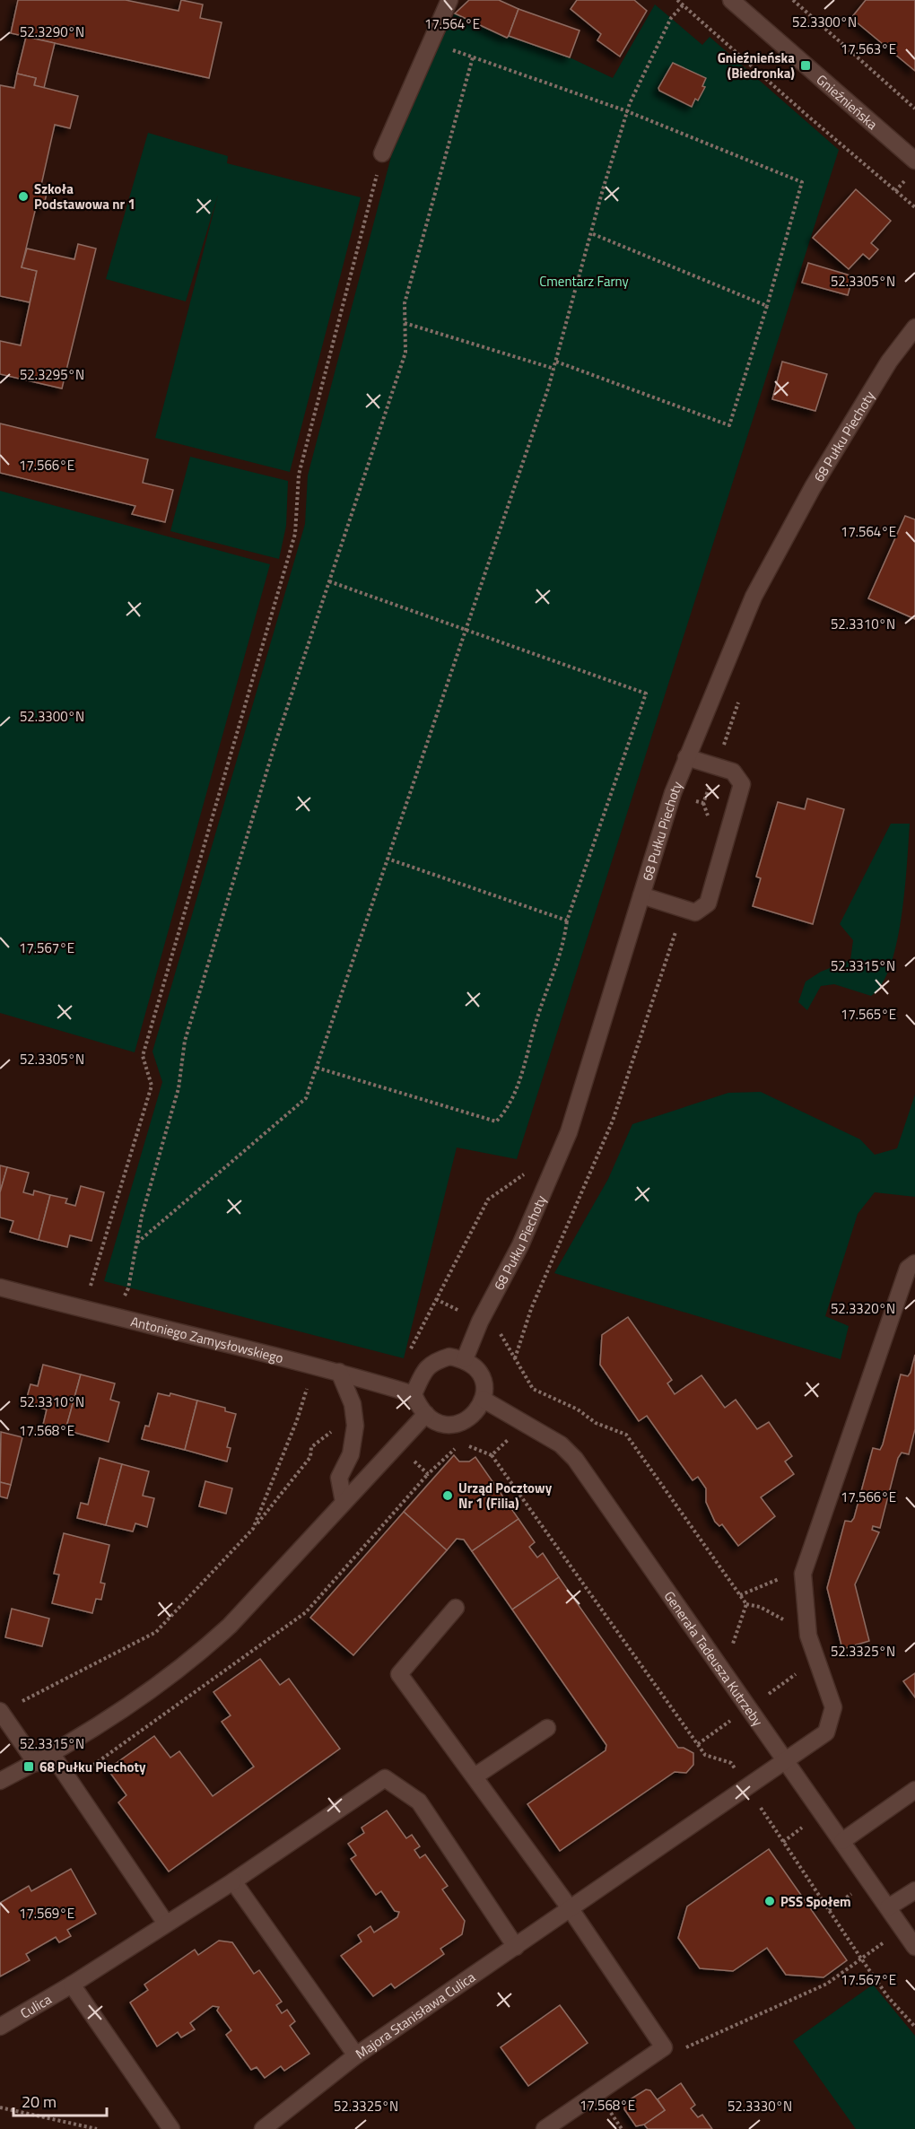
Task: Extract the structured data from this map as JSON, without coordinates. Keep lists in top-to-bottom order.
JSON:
{
  "streets": {
    "street": [
      "Gnieźnieńska",
      "68 Pułku Piechoty",
      "Antoniego Zamysłowskiego",
      "Generała Tadeusza Kutrzeby",
      "Culica",
      "Majora Stanisława Culica"
    ]
  },
  "crossings": [
    ["68 Pułku Piechoty", "Antoniego Zamysłowskiego"],
    ["68 Pułku Piechoty", "Generała Tadeusza Kutrzeby"],
    ["Antoniego Zamysłowskiego", "Generała Tadeusza Kutrzeby"],
    ["Generała Tadeusza Kutrzeby", "Majora Stanisława Culica"],
    ["Culica", "Majora Stanisława Culica"]
  ],
  "parks": ["Cmentarz Farny"],
  "places": {
    "transit": ["Gnieźnieńska (Biedronka)", "68 Pułku Piechoty"],
    "other": ["Szkoła Podstawowa nr 1", "Urząd Pocztowy Nr 1 (Filia)", "PSS Społem"]
  },
  "scale_bar": "20 m",
  "coordinates": [
    "52.3300°N",
    "17.564°E",
    "52.3290°N",
    "17.563°E",
    "52.3305°N",
    "52.3295°N",
    "17.566°E",
    "52.3310°N",
    "17.567°E",
    "52.3315°N",
    "17.565°E",
    "52.3320°N",
    "17.568°E",
    "52.3325°N",
    "17.569°E",
    "52.3330°N"
  ]
}
